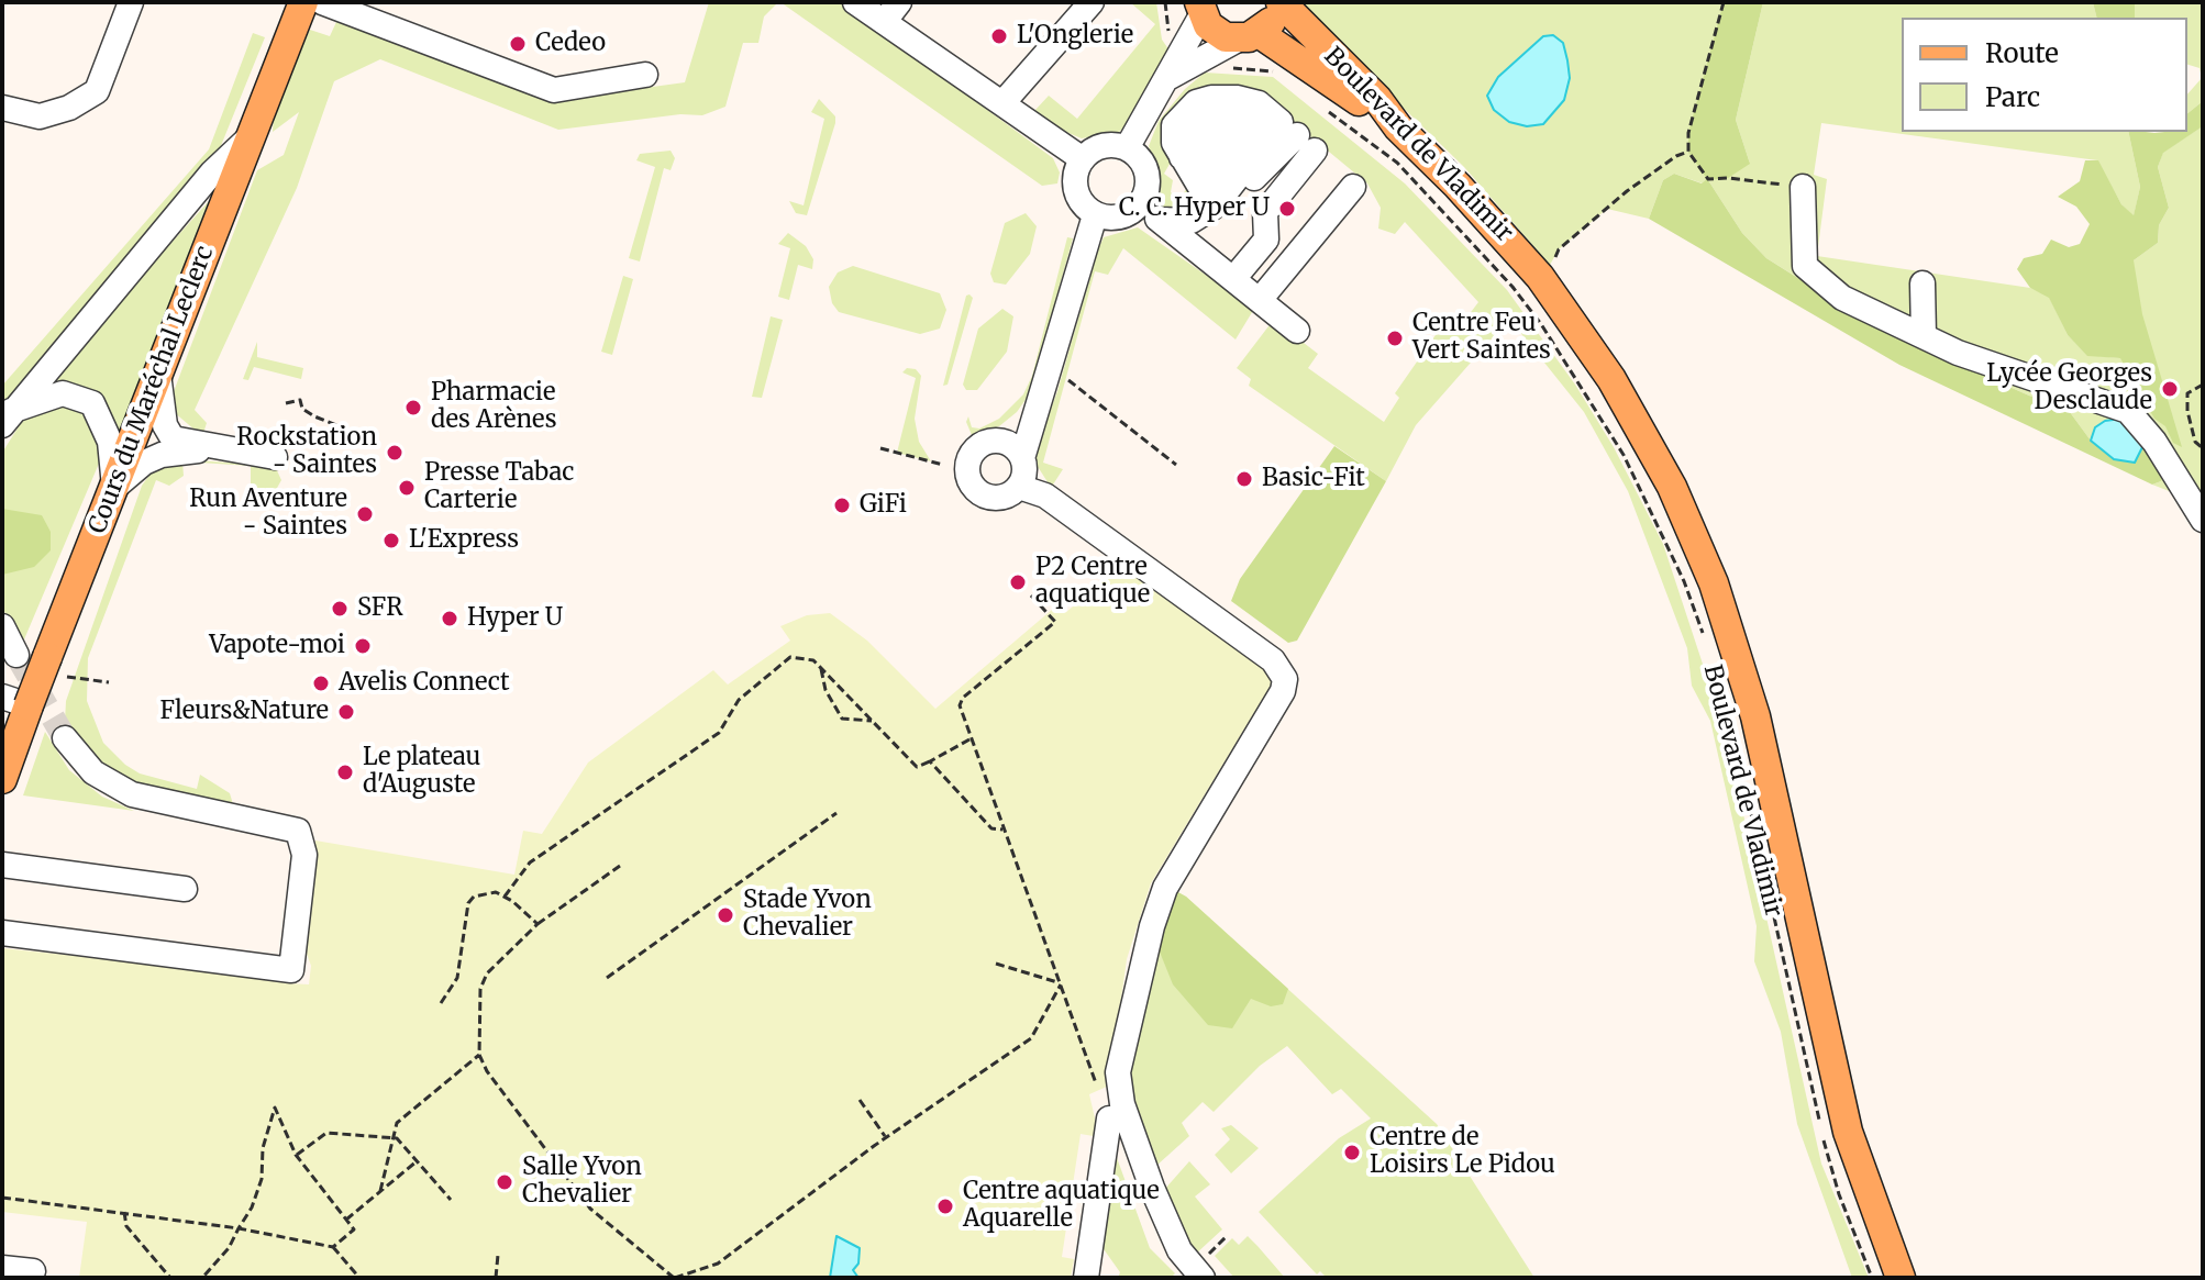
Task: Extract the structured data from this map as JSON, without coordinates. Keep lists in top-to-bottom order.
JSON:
{
  "streets": {
    "main road": ["Boulevard de Vladimir", "Cours du Maréchal Leclerc"]
  },
  "places": [
    "L'Onglerie",
    "Cedeo",
    "C. C. Hyper U",
    "Centre Feu Vert Saintes",
    "Lycée Georges Desclaude",
    "Pharmacie des Arènes",
    "Rockstation - Saintes",
    "Basic-Fit",
    "Presse Tabac Carterie",
    "GiFi",
    "Run Aventure - Saintes",
    "L'Express",
    "P2 Centre aquatique",
    "SFR",
    "Hyper U",
    "Vapote-moi",
    "Avelis Connect",
    "Fleurs&Nature",
    "Le plateau d'Auguste",
    "Stade Yvon Chevalier",
    "Centre de Loisirs Le Pidou",
    "Salle Yvon Chevalier",
    "Centre aquatique Aquarelle"
  ],
  "legend": ["Route", "Parc"]
}
